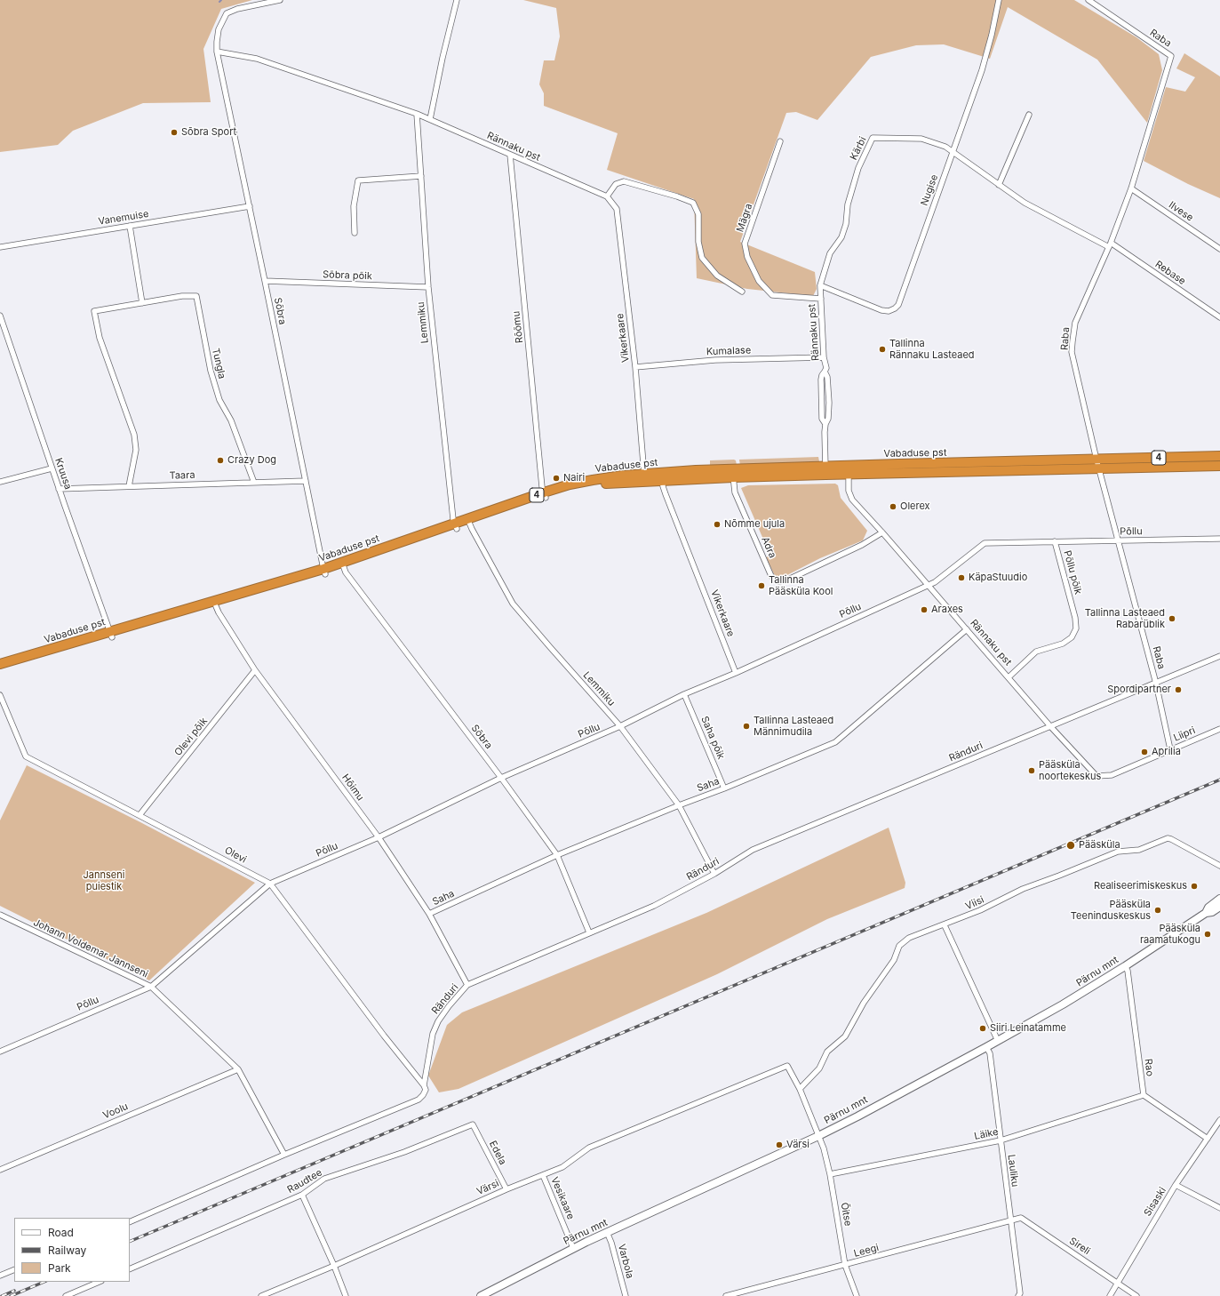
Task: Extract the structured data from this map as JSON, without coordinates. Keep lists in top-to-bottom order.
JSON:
{
  "streets": {
    "highway": ["Vabaduse pst", "4"],
    "main road": ["Pärnu mnt"],
    "street": [
      "Raba",
      "Rännaku pst",
      "Kärbi",
      "Nugise",
      "Ilvese",
      "Vanemuise",
      "Mägra",
      "Rebase",
      "Sõbra põik",
      "Sõbra",
      "Lemmiku",
      "Rõõmu",
      "Vikerkaare",
      "Kumalase",
      "Tungla",
      "Kruusa",
      "Taara",
      "Põllu",
      "Adra",
      "Põllu põik",
      "Liipri",
      "Olevi põik",
      "Saha põik",
      "Ränduri",
      "Saha",
      "Hõimu",
      "Olevi",
      "Viisi",
      "Johann Voldemar Jannseni",
      "Rao",
      "Voolu",
      "Läike",
      "Edela",
      "Lauliku",
      "Raudtee",
      "Värsi",
      "Vesikaare",
      "Sisaski",
      "Õitse",
      "Sireli",
      "Leegi",
      "Varbola"
    ]
  },
  "crossings": [
    ["Raba", "Kärbi"],
    ["Raba", "Ilvese"],
    ["Raba", "Rebase"],
    ["Raba", "Vabaduse pst"],
    ["Raba", "Põllu"],
    ["Raba", "Liipri"],
    ["Rännaku pst", "Kärbi"],
    ["Rännaku pst", "Mägra"],
    ["Rännaku pst", "Sõbra"],
    ["Rännaku pst", "Lemmiku"],
    ["Rännaku pst", "Rõõmu"],
    ["Rännaku pst", "Vikerkaare"],
    ["Rännaku pst", "Kumalase"],
    ["Rännaku pst", "Vabaduse pst"],
    ["Rännaku pst", "Põllu"],
    ["Rännaku pst", "Adra"],
    ["Rännaku pst", "Põllu põik"],
    ["Rännaku pst", "Liipri"],
    ["Rännaku pst", "Ränduri"],
    ["Rännaku pst", "Saha"],
    ["Kärbi", "Nugise"],
    ["Kärbi", "Rebase"],
    ["Vanemuise", "Sõbra"],
    ["Sõbra põik", "Sõbra"],
    ["Sõbra põik", "Lemmiku"],
    ["Sõbra", "Vabaduse pst"],
    ["Sõbra", "Taara"],
    ["Sõbra", "Põllu"],
    ["Sõbra", "Ränduri"],
    ["Sõbra", "Saha"],
    ["Lemmiku", "Vabaduse pst"],
    ["Lemmiku", "Põllu"],
    ["Lemmiku", "Ränduri"],
    ["Lemmiku", "Saha"],
    ["Rõõmu", "Vabaduse pst"],
    ["Vikerkaare", "Kumalase"],
    ["Vikerkaare", "Vabaduse pst"],
    ["Vikerkaare", "Põllu"],
    ["Tungla", "Taara"],
    ["Vabaduse pst", "Kruusa"],
    ["Vabaduse pst", "Adra"],
    ["Vabaduse pst", "Hõimu"],
    ["Kruusa", "Taara"],
    ["Põllu", "Põllu põik"],
    ["Põllu", "Saha põik"],
    ["Põllu", "Hõimu"],
    ["Põllu", "Olevi"],
    ["Põllu", "Johann Voldemar Jannseni"],
    ["Olevi põik", "Hõimu"],
    ["Olevi põik", "Olevi"],
    ["Saha põik", "Saha"],
    ["Ränduri", "Hõimu"],
    ["Ränduri", "Olevi"],
    ["Saha", "Hõimu"],
    ["Viisi", "Värsi"],
    ["Johann Voldemar Jannseni", "Voolu"],
    ["Pärnu mnt", "Rao"],
    ["Pärnu mnt", "Lauliku"],
    ["Pärnu mnt", "Värsi"],
    ["Pärnu mnt", "Vesikaare"],
    ["Pärnu mnt", "Õitse"],
    ["Pärnu mnt", "Varbola"],
    ["Rao", "Läike"],
    ["Läike", "Lauliku"],
    ["Läike", "Õitse"],
    ["Edela", "Raudtee"],
    ["Edela", "Värsi"],
    ["Lauliku", "Sireli"],
    ["Lauliku", "Leegi"],
    ["Värsi", "Vesikaare"],
    ["Värsi", "Õitse"],
    ["Sisaski", "Sireli"],
    ["Õitse", "Leegi"],
    ["Sireli", "Leegi"]
  ],
  "parks": ["Jannseni puiestik"],
  "places": [
    "Sõbra Sport",
    "Tallinna Rännaku Lasteaed",
    "Crazy Dog",
    "Nairi",
    "Olerex",
    "Nõmme ujula",
    "KäpaStuudio",
    "Tallinna Pääsküla Kool",
    "Araxes",
    "Tallinna Lasteaed Rabarüblik",
    "Spordipartner",
    "Tallinna Lasteaed Männimudila",
    "Aprilia",
    "Pääsküla noortekeskus",
    "Pääsküla",
    "Realiseerimiskeskus",
    "Pääsküla Teeninduskeskus",
    "Pääsküla raamatukogu",
    "Siiri Leinatamme",
    "Värsi"
  ],
  "legend": ["Road", "Railway", "Park"]
}
